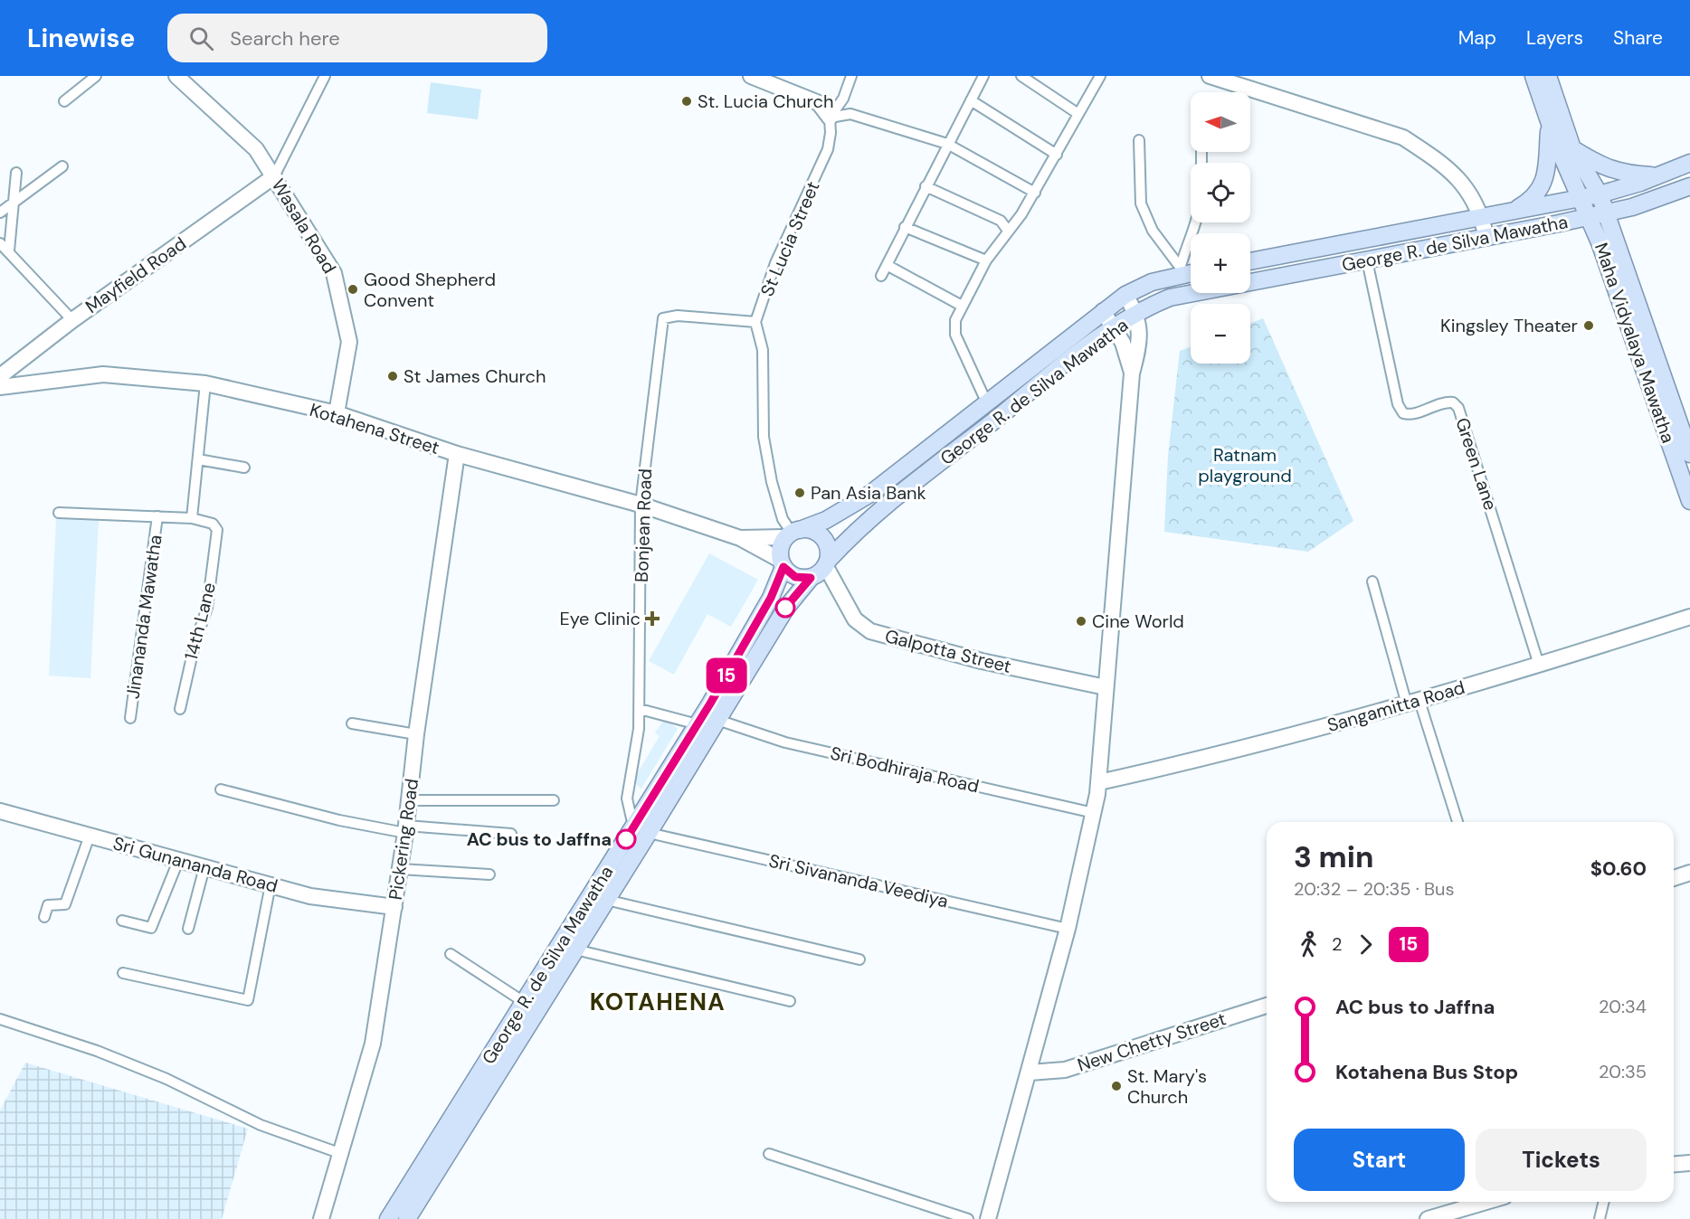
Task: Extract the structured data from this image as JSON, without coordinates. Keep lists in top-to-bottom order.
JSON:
{
  "streets": {
    "main road": ["George R. de Silva Mawatha", "Maha Vidyalaya Mawatha"],
    "street": [
      "Wasala Road",
      "St Lucia Street",
      "Mayfield Road",
      "Kotahena Street",
      "Green Lane",
      "Bonjean Road",
      "Jinananda Mawatha",
      "14th Lane",
      "Galpotta Street",
      "Sangamitta Road",
      "Sri Bodhiraja Road",
      "Pickering Road",
      "Sri Gunananda Road",
      "Sri Sivananda Veediya",
      "New Chetty Street"
    ]
  },
  "crossings": [
    ["Wasala Road", "Mayfield Road"],
    ["Wasala Road", "Kotahena Street"],
    ["St Lucia Street", "Bonjean Road"],
    ["George R. de Silva Mawatha", "Maha Vidyalaya Mawatha"],
    ["George R. de Silva Mawatha", "Kotahena Street"],
    ["George R. de Silva Mawatha", "Green Lane"],
    ["George R. de Silva Mawatha", "Bonjean Road"],
    ["George R. de Silva Mawatha", "Galpotta Street"],
    ["George R. de Silva Mawatha", "Sri Bodhiraja Road"],
    ["George R. de Silva Mawatha", "Sri Sivananda Veediya"],
    ["Kotahena Street", "Bonjean Road"],
    ["Kotahena Street", "Galpotta Street"],
    ["Kotahena Street", "Pickering Road"],
    ["Green Lane", "Sangamitta Road"],
    ["Bonjean Road", "Sri Sivananda Veediya"],
    ["Jinananda Mawatha", "14th Lane"],
    ["Pickering Road", "Sri Gunananda Road"]
  ],
  "districts": ["KOTAHENA"],
  "parks": ["Ratnam playground"],
  "places": {
    "other": [
      "St. Lucia Church",
      "Good Shepherd Convent",
      "Kingsley Theater",
      "St James Church",
      "Pan Asia Bank",
      "Cine World",
      "AC bus to Jaffna",
      "St. Mary's Church"
    ],
    "health": ["Eye Clinic"]
  },
  "lines": ["bus line 15"],
  "north": "left",
  "page": {
    "header": "Linewise",
    "search": "Search here",
    "nav": ["Map", "Layers", "Share"],
    "on_map": "15",
    "map_buttons": ["+", "−"],
    "heading": ["3 min", "20:32 – 20:35 · Bus", "$0.60"],
    "legs": ["2", "15"],
    "list": [
      {
        "name": "AC bus to Jaffna",
        "value": "20:34"
      },
      {
        "name": "Kotahena Bus Stop",
        "value": "20:35"
      }
    ],
    "buttons": ["Start", "Tickets"]
  }
}
